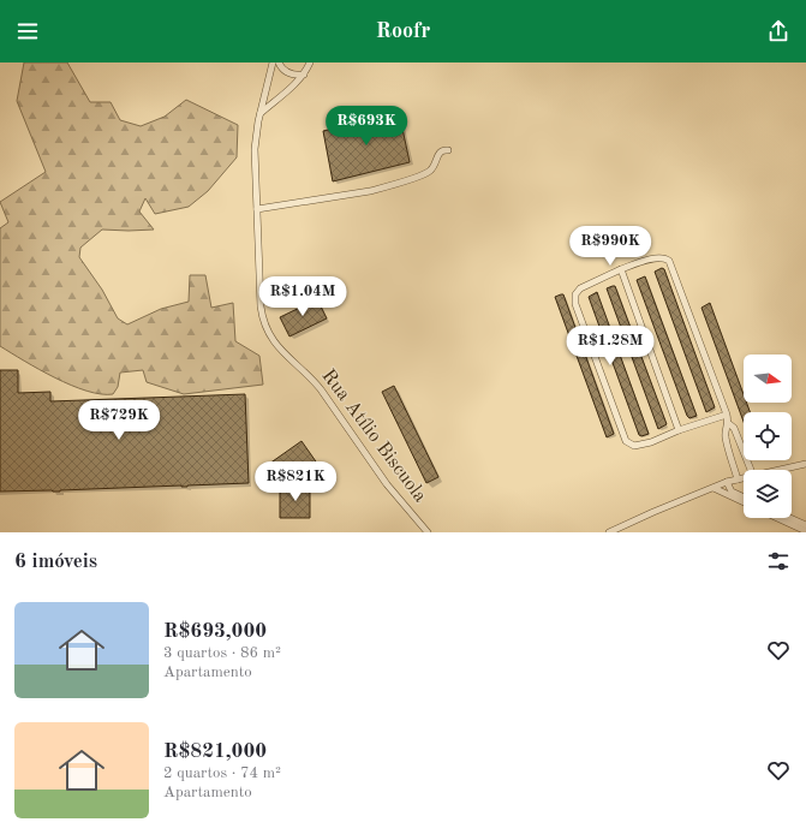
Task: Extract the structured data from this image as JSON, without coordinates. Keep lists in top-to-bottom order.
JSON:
{
  "streets": {
    "street": ["Rua Atílio Biscuola"]
  },
  "north": "right",
  "page": {
    "header": "Roofr",
    "price": [
      "R$693K",
      "R$990K",
      "R$1.04M",
      "R$1.28M",
      "R$729K",
      "R$821K"
    ],
    "heading": "6 imóveis",
    "list": [
      {
        "name": "R$693,000",
        "note": "3 quartos · 86 m² · Apartamento"
      },
      {
        "name": "R$821,000",
        "note": "2 quartos · 74 m² · Apartamento"
      }
    ]
  }
}
